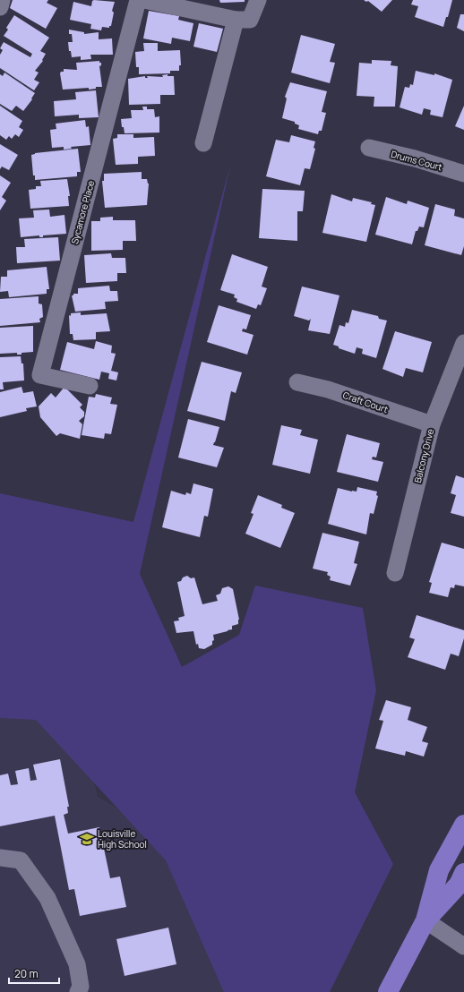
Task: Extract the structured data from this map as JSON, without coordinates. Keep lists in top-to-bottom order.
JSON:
{
  "streets": {
    "street": [
      "Drums Court",
      "Sycamore Place",
      "Craft Court",
      "Balcony Drive"
    ]
  },
  "crossings": [
    ["Craft Court", "Balcony Drive"]
  ],
  "places": {
    "school or university": ["Louisville High School"]
  },
  "scale_bar": "20 m"
}
